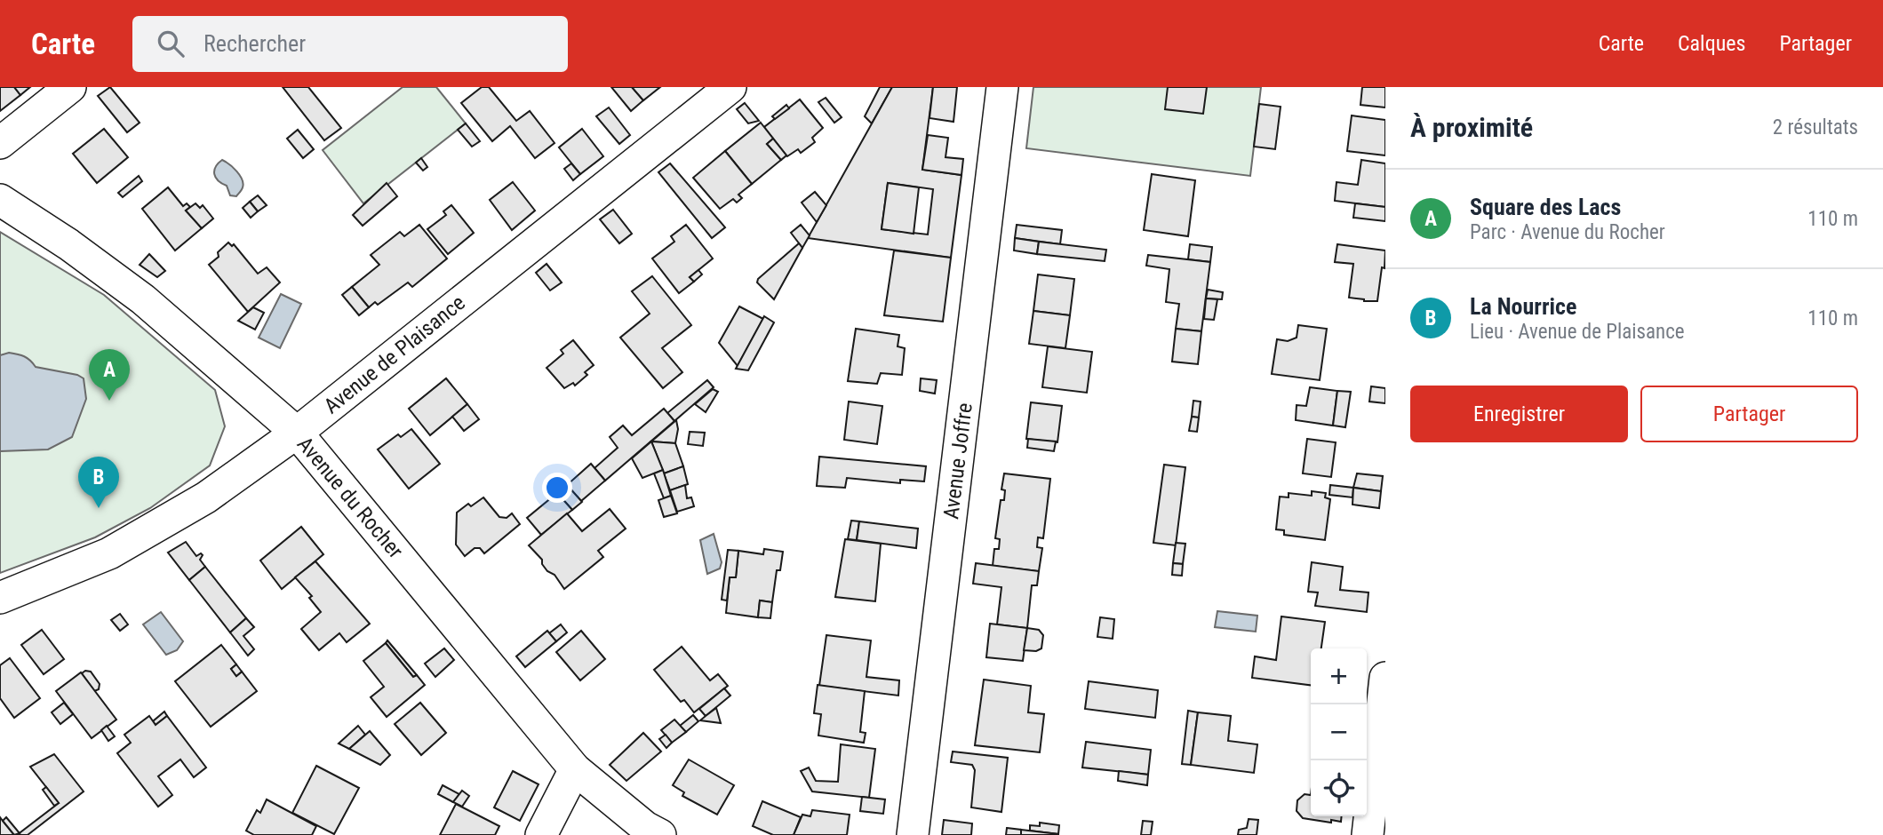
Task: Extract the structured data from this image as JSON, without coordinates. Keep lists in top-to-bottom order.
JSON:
{
  "streets": {
    "street": ["Avenue de Plaisance", "Avenue Joffre", "Avenue du Rocher"]
  },
  "crossings": [
    ["Avenue de Plaisance", "Avenue du Rocher"]
  ],
  "page": {
    "header": "Carte",
    "search": "Rechercher",
    "nav": ["Carte", "Calques", "Partager"],
    "heading": ["À proximité", "2 résultats"],
    "list": [
      {
        "mark": "A",
        "name": "Square des Lacs",
        "note": "Parc · Avenue du Rocher",
        "value": "110 m"
      },
      {
        "mark": "B",
        "name": "La Nourrice",
        "note": "Lieu · Avenue de Plaisance",
        "value": "110 m"
      }
    ],
    "pins": ["A", "B"],
    "buttons": ["Enregistrer", "Partager"],
    "map_buttons": ["+", "−"]
  }
}
